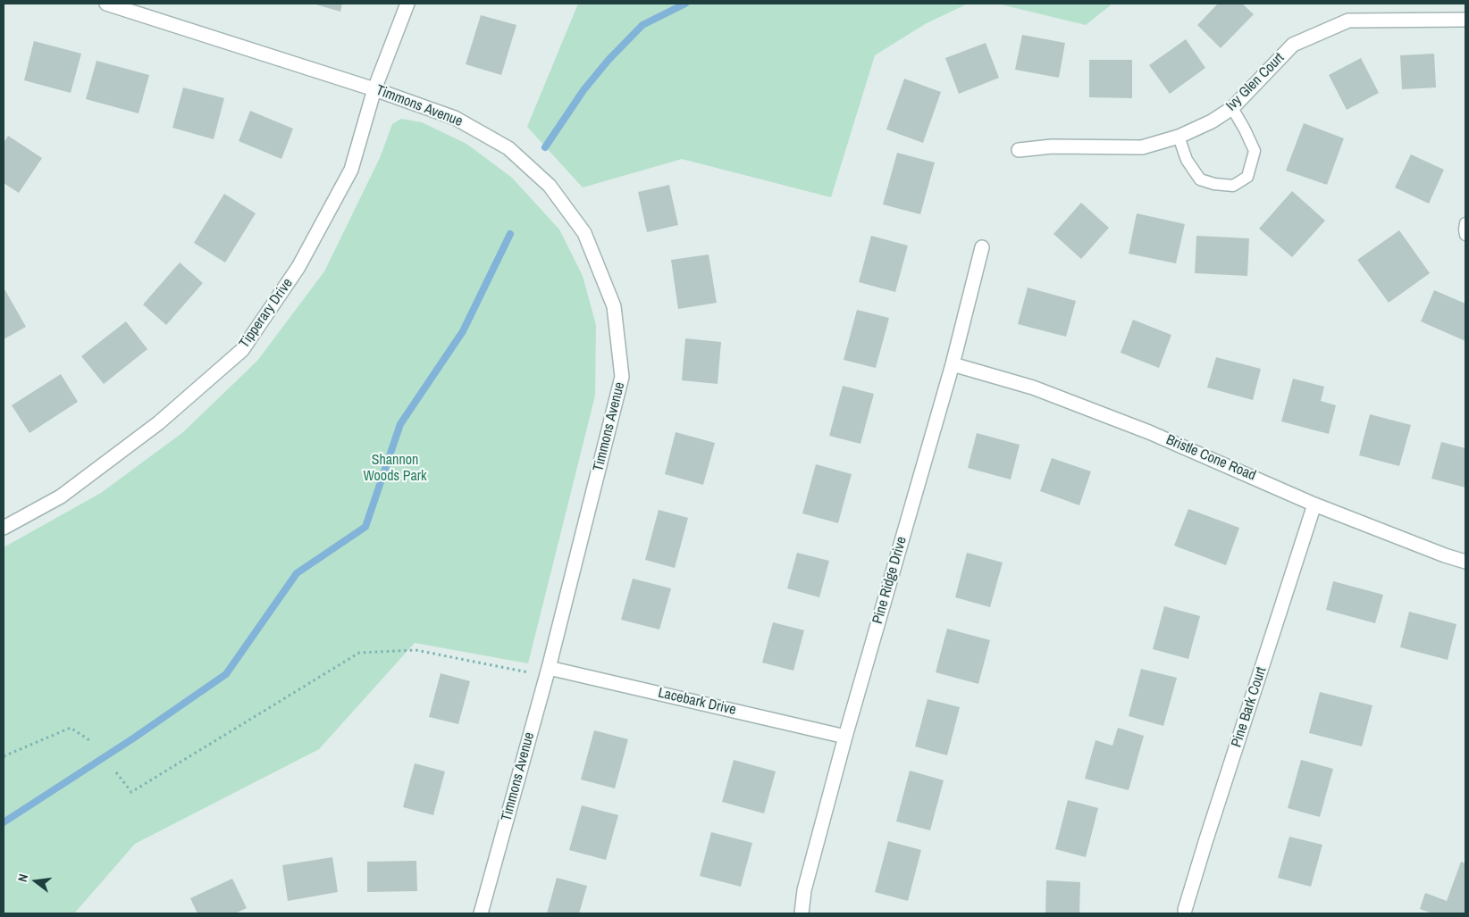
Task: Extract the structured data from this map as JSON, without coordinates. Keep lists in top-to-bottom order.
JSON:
{
  "streets": {
    "street": [
      "Ivy Glen Court",
      "Timmons Avenue",
      "Tipperary Drive",
      "Bristle Cone Road",
      "Pine Ridge Drive",
      "Lacebark Drive",
      "Pine Bark Court"
    ]
  },
  "crossings": [
    ["Timmons Avenue", "Tipperary Drive"],
    ["Timmons Avenue", "Lacebark Drive"],
    ["Bristle Cone Road", "Pine Ridge Drive"],
    ["Bristle Cone Road", "Pine Bark Court"],
    ["Pine Ridge Drive", "Lacebark Drive"]
  ],
  "parks": ["Shannon Woods Park"],
  "north": "left"
}
